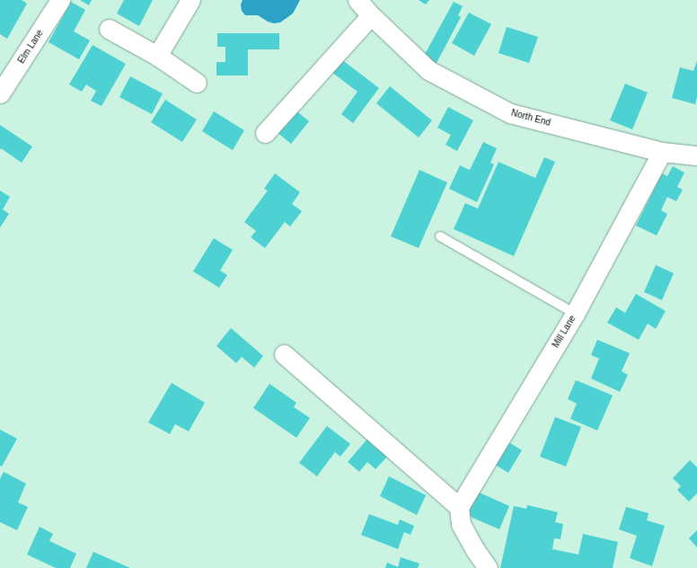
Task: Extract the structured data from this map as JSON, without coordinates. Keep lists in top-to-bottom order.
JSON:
{
  "streets": {
    "street": ["Elm Lane", "North End", "Mill Lane"]
  },
  "crossings": [
    ["North End", "Mill Lane"]
  ]
}
